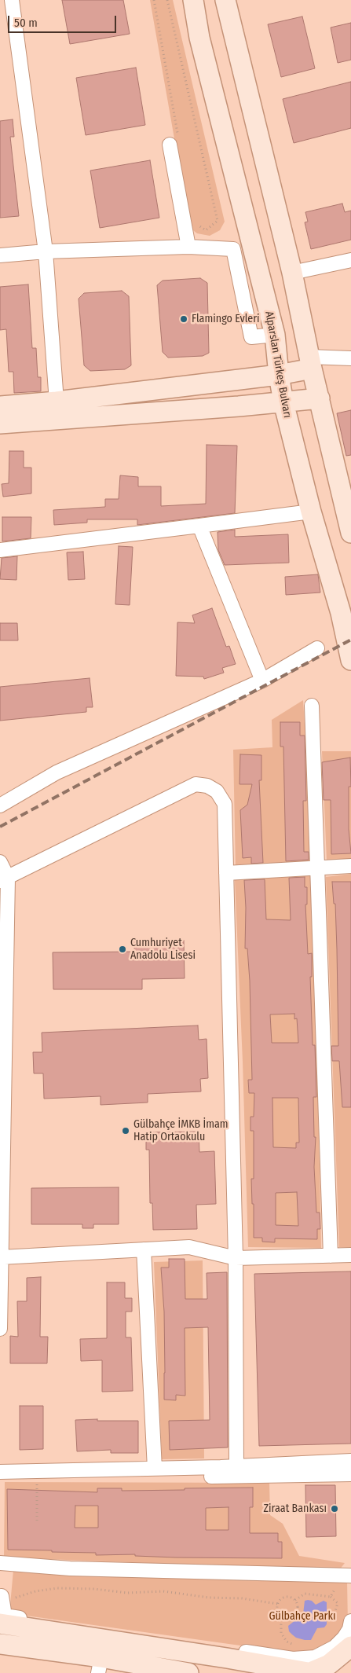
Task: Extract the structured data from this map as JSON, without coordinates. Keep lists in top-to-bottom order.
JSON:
{
  "streets": {
    "main road": ["Alparslan Türkeş Bulvarı"]
  },
  "parks": ["Gülbahçe Parkı"],
  "places": [
    "Flamingo Evleri",
    "Cumhuriyet Anadolu Lisesi",
    "Gülbahçe İMKB İmam Hatip Ortaokulu",
    "Ziraat Bankası"
  ],
  "scale_bar": "50 m"
}
